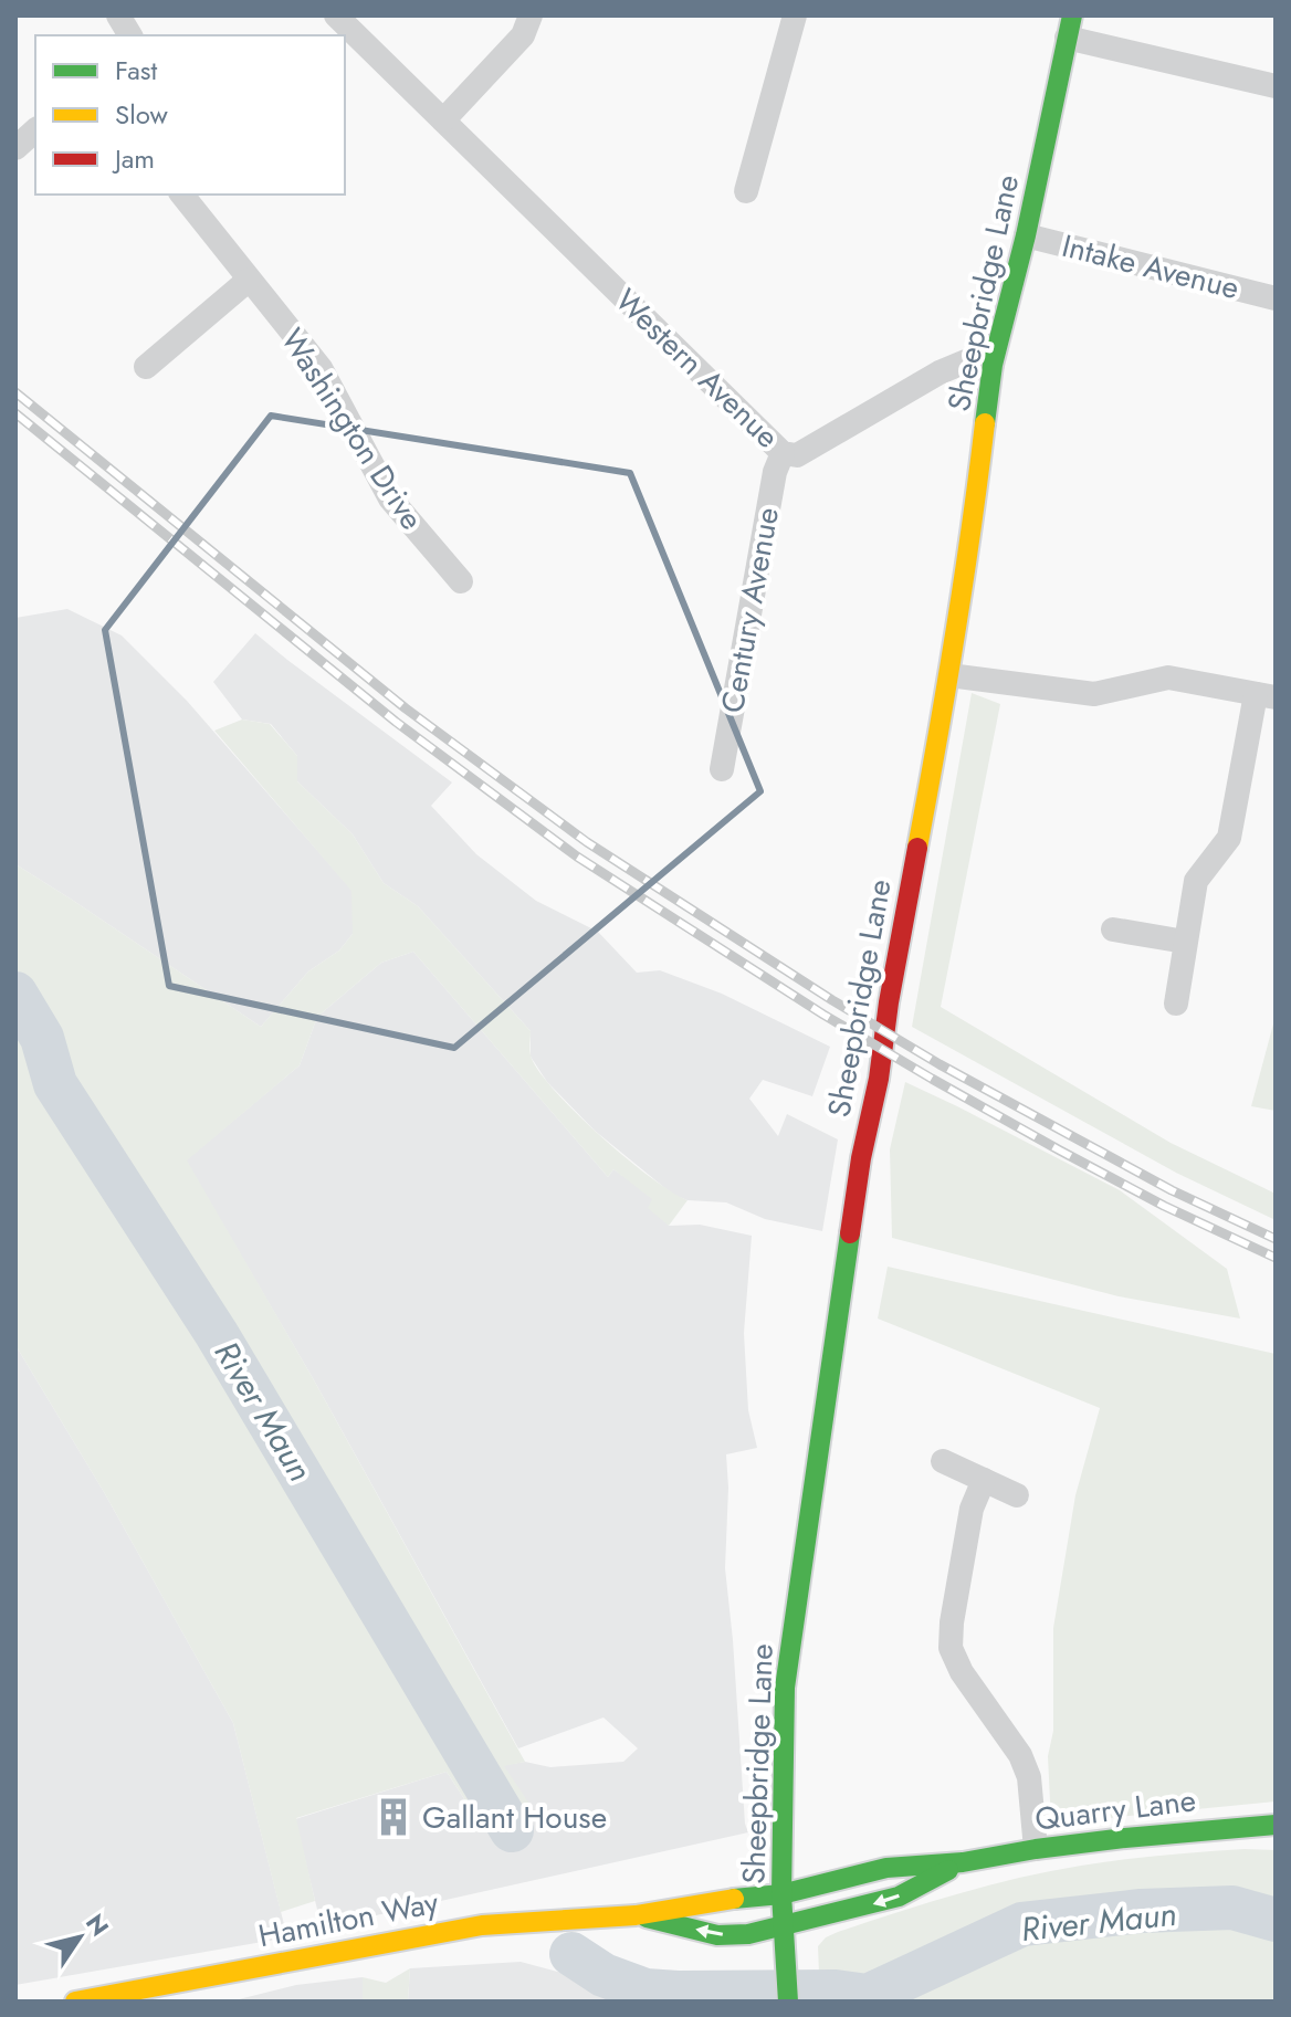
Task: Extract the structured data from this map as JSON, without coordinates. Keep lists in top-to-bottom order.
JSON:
{
  "streets": {
    "street": [
      "Intake Avenue",
      "Sheepbridge Lane",
      "Western Avenue",
      "Washington Drive",
      "Century Avenue",
      "Quarry Lane",
      "Hamilton Way"
    ]
  },
  "crossings": [
    ["Intake Avenue", "Sheepbridge Lane"],
    ["Sheepbridge Lane", "Western Avenue"],
    ["Sheepbridge Lane", "Quarry Lane"],
    ["Sheepbridge Lane", "Hamilton Way"],
    ["Western Avenue", "Century Avenue"],
    ["Quarry Lane", "Hamilton Way"]
  ],
  "water": ["River Maun"],
  "places": {
    "building": ["Gallant House"]
  },
  "legend": ["Fast", "Slow", "Jam"],
  "north": "top right"
}
